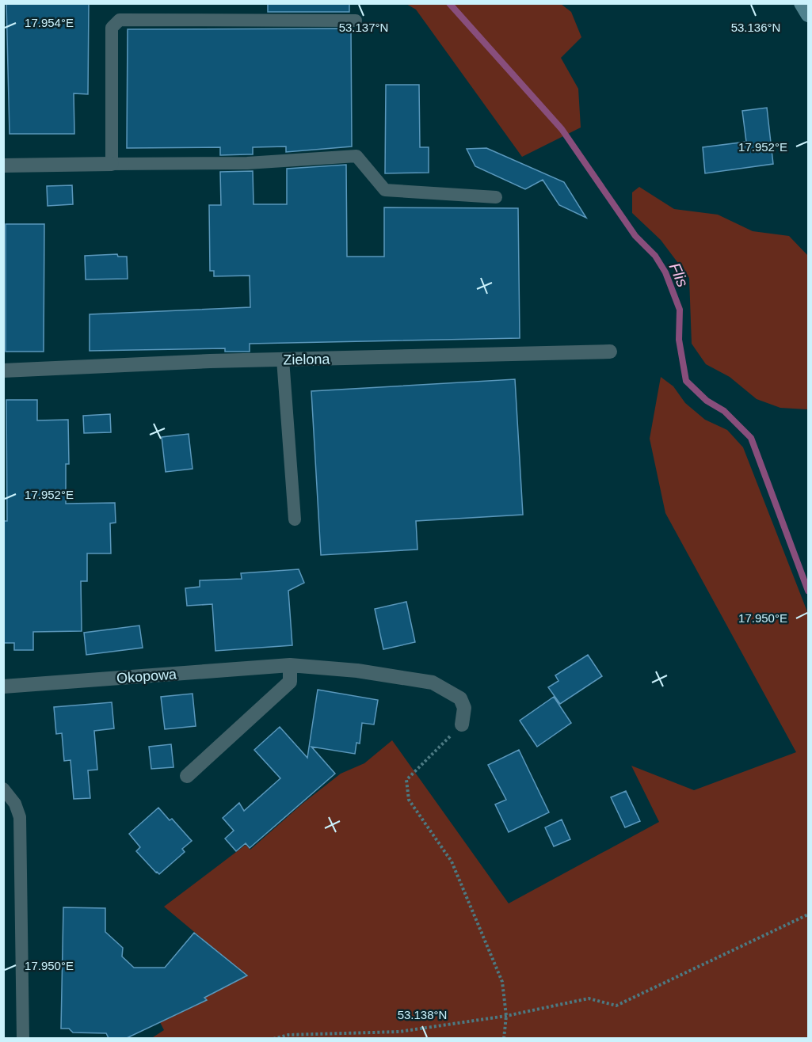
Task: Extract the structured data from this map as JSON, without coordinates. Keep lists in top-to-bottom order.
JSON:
{
  "streets": {
    "street": ["Zielona", "Okopowa"]
  },
  "water": ["Flis"],
  "coordinates": [
    "17.954°E",
    "53.137°N",
    "53.136°N",
    "17.952°E",
    "17.950°E",
    "53.138°N"
  ]
}
